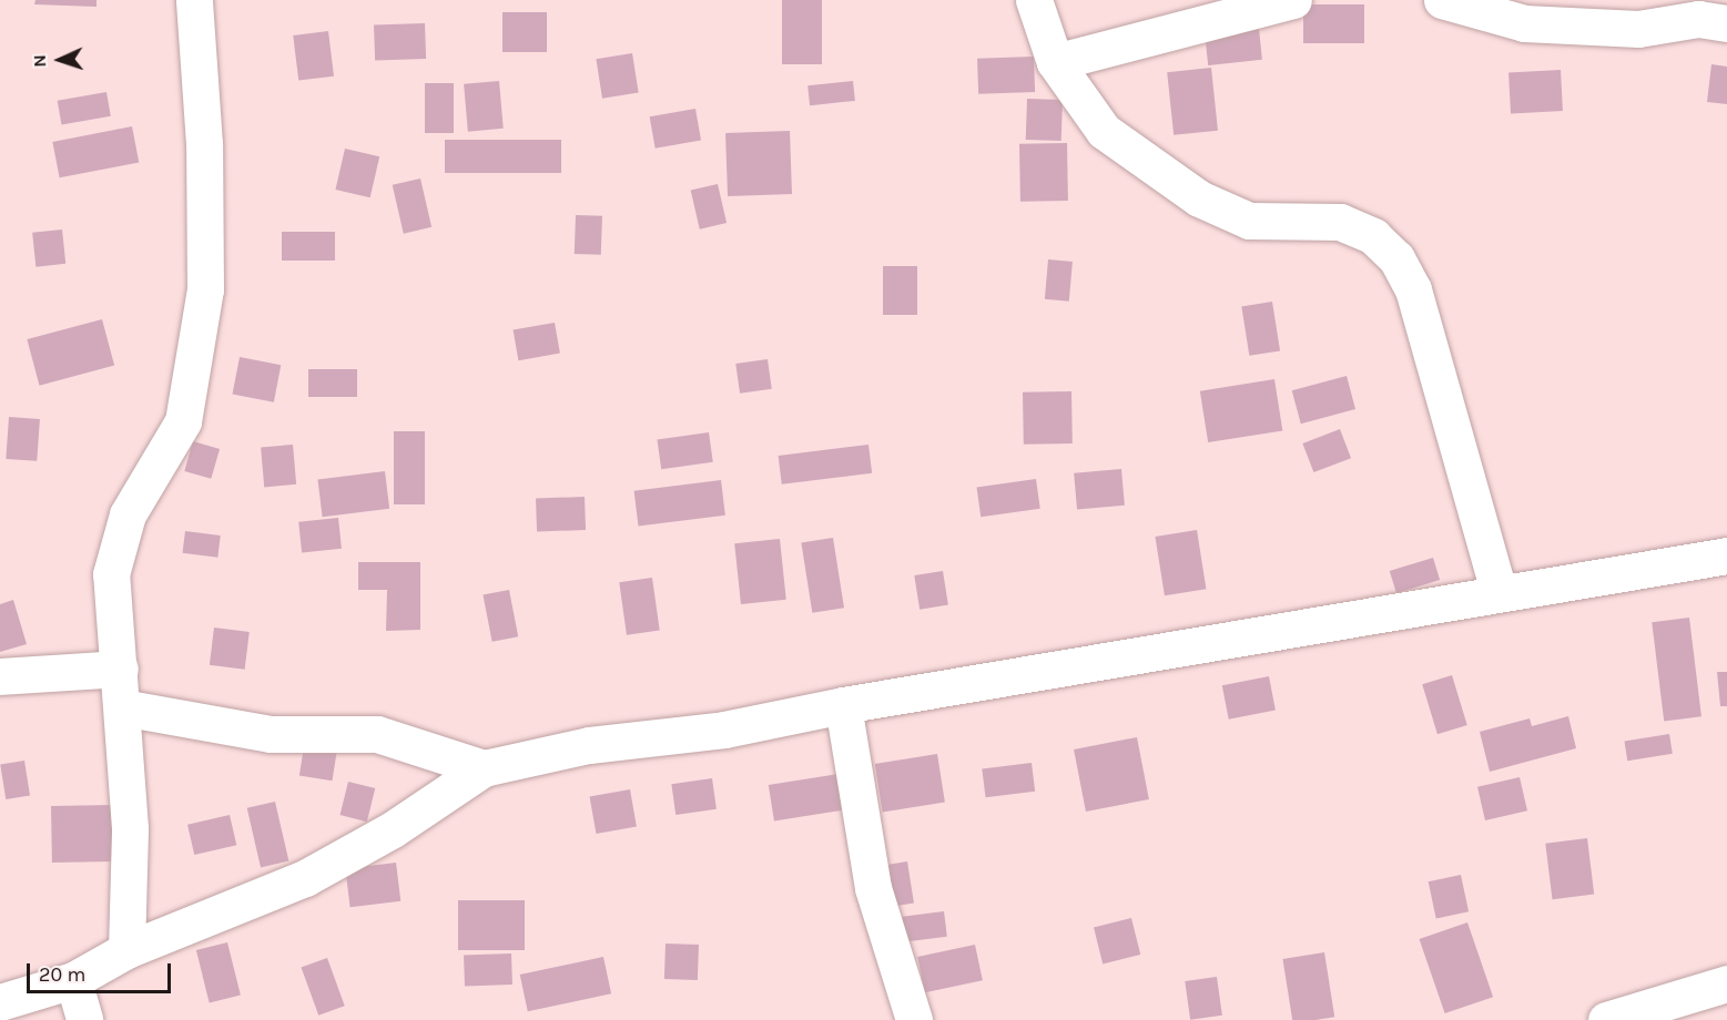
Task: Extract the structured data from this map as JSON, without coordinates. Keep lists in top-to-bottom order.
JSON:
{
  "scale_bar": "20 m",
  "north": "left"
}
